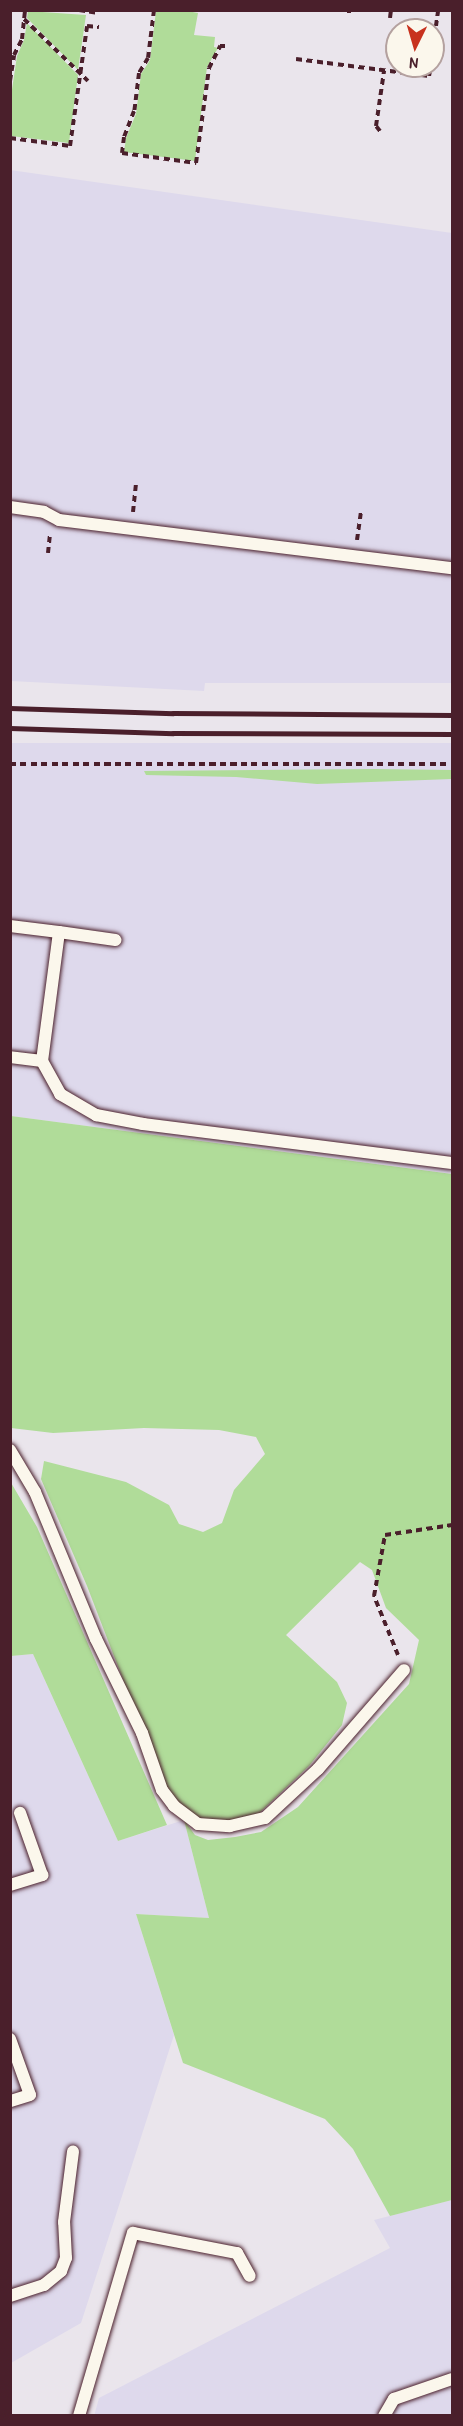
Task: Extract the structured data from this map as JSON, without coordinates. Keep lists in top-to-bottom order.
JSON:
{
  "north": "bottom"
}
